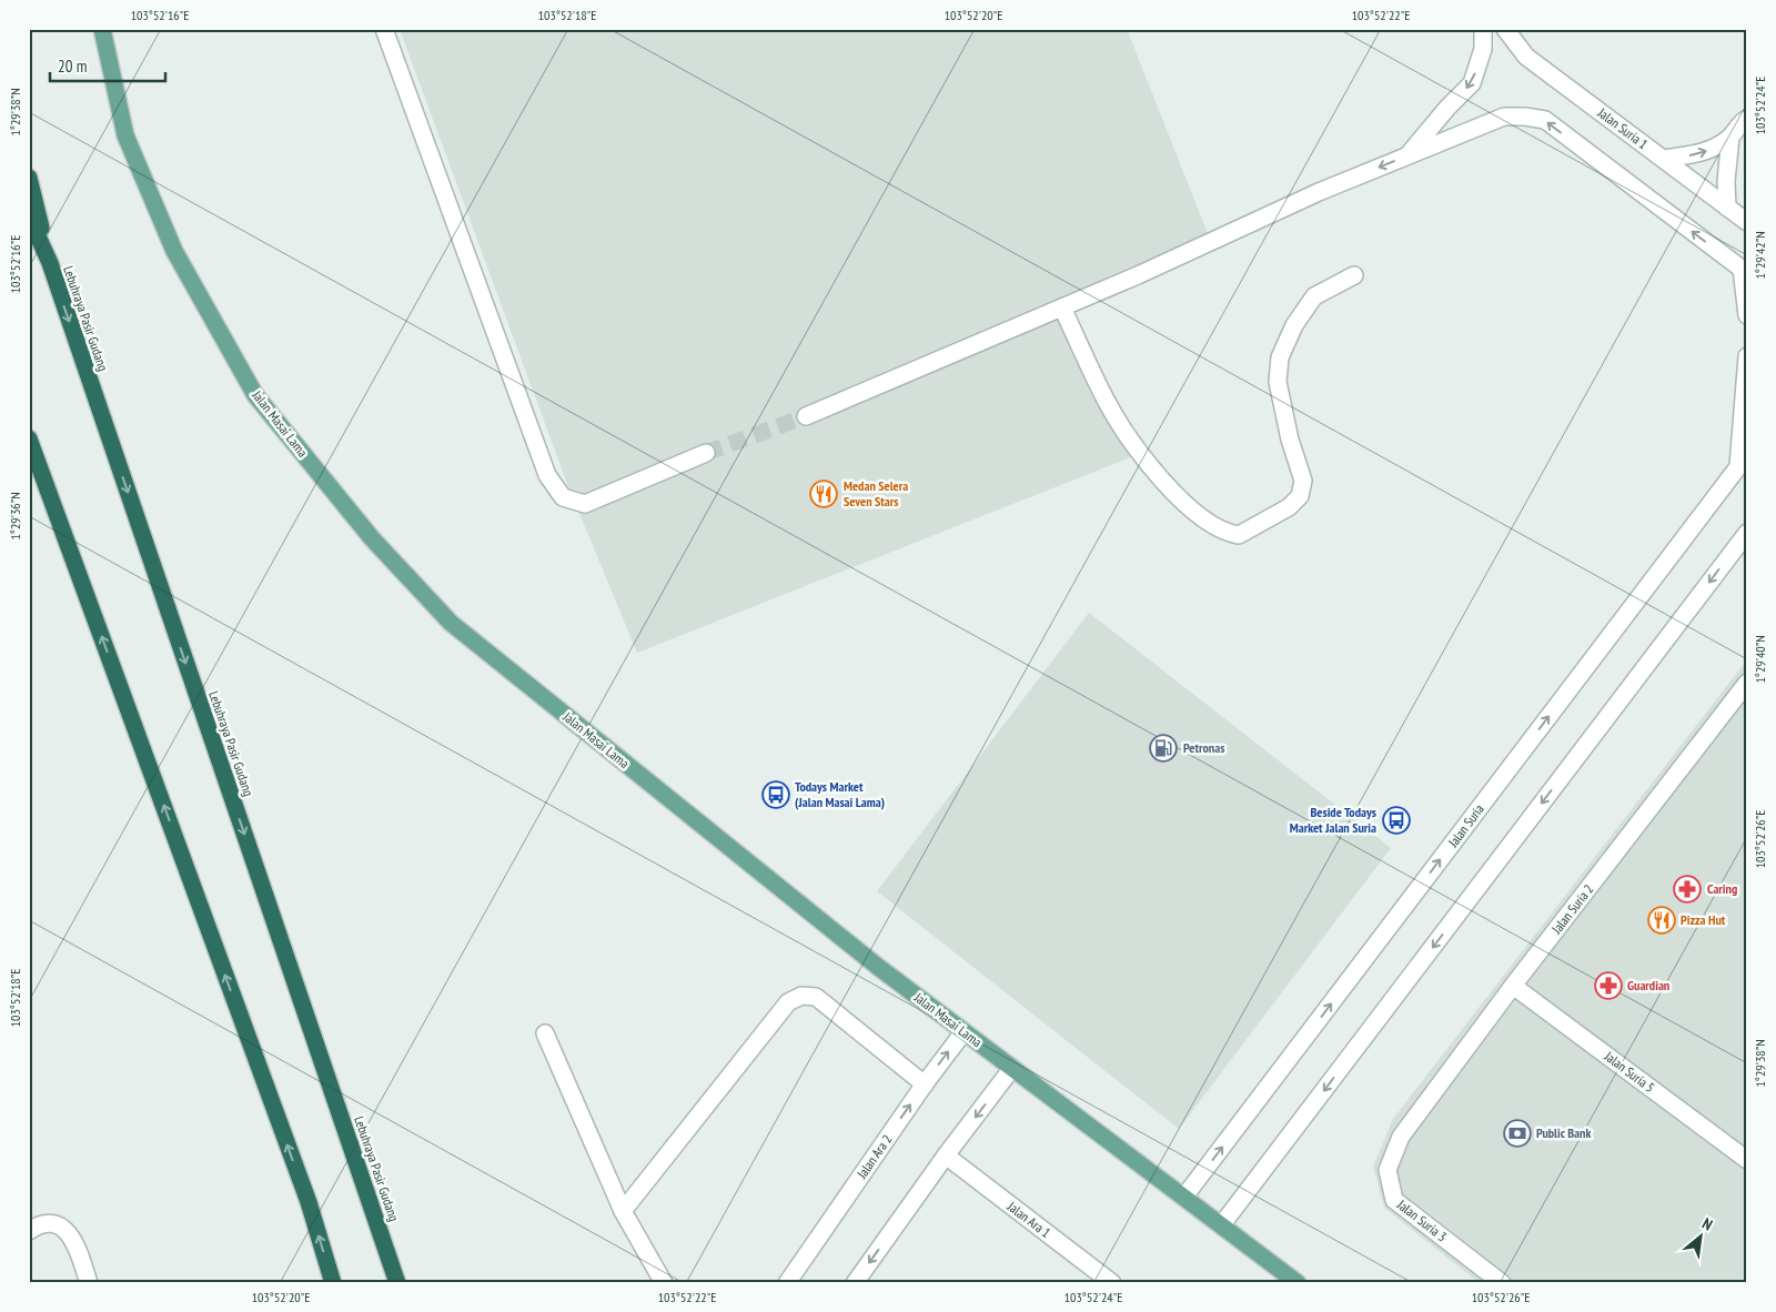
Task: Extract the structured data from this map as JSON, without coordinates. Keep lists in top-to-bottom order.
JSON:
{
  "streets": {
    "highway": ["Lebuhraya Pasir Gudang"],
    "main road": ["Jalan Masai Lama"],
    "street": [
      "Jalan Suria 1",
      "Jalan Suria",
      "Jalan Suria 2",
      "Jalan Suria 5",
      "Jalan Ara 2",
      "Jalan Ara 1",
      "Jalan Suria 3"
    ]
  },
  "crossings": [
    ["Jalan Masai Lama", "Jalan Suria"],
    ["Jalan Masai Lama", "Jalan Ara 2"],
    ["Jalan Suria 2", "Jalan Suria 5"],
    ["Jalan Suria 2", "Jalan Suria 3"]
  ],
  "places": {
    "restaurant": ["Medan Selera Seven Stars", "Pizza Hut"],
    "fuel station": ["Petronas"],
    "bus stop": ["Todays Market (Jalan Masai Lama)", "Beside Todays Market Jalan Suria"],
    "pharmacy": ["Caring", "Guardian"],
    "bank": ["Public Bank"]
  },
  "scale_bar": "20 m",
  "north": "top right",
  "coordinates": [
    "103°52'16\"E",
    "103°52'18\"E",
    "103°52'20\"E",
    "103°52'22\"E",
    "103°52'24\"E",
    "1°29'38\"N",
    "1°29'42\"N",
    "1°29'36\"N",
    "1°29'40\"N",
    "103°52'26\"E"
  ]
}
